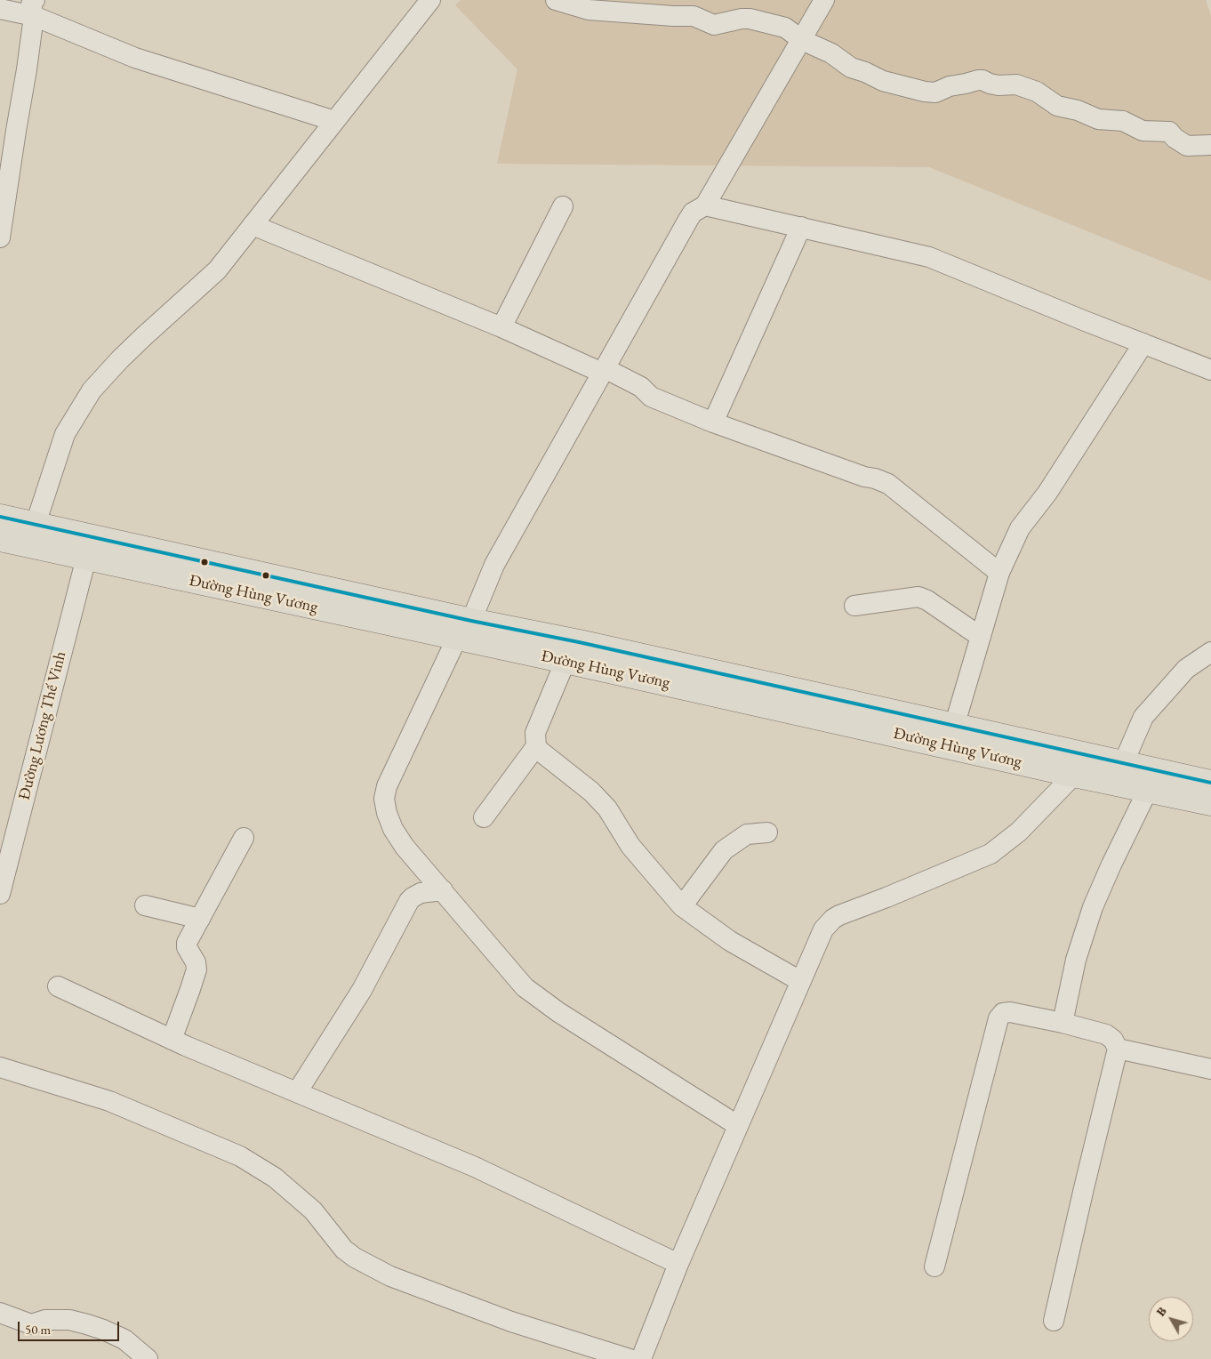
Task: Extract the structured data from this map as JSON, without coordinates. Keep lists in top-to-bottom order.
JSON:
{
  "streets": {
    "highway": ["Đường Hùng Vương"],
    "street": ["Đường Lương Thế Vinh"]
  },
  "crossings": [
    ["Đường Hùng Vương", "Đường Lương Thế Vinh"]
  ],
  "scale_bar": "50 m",
  "north": "top left"
}
